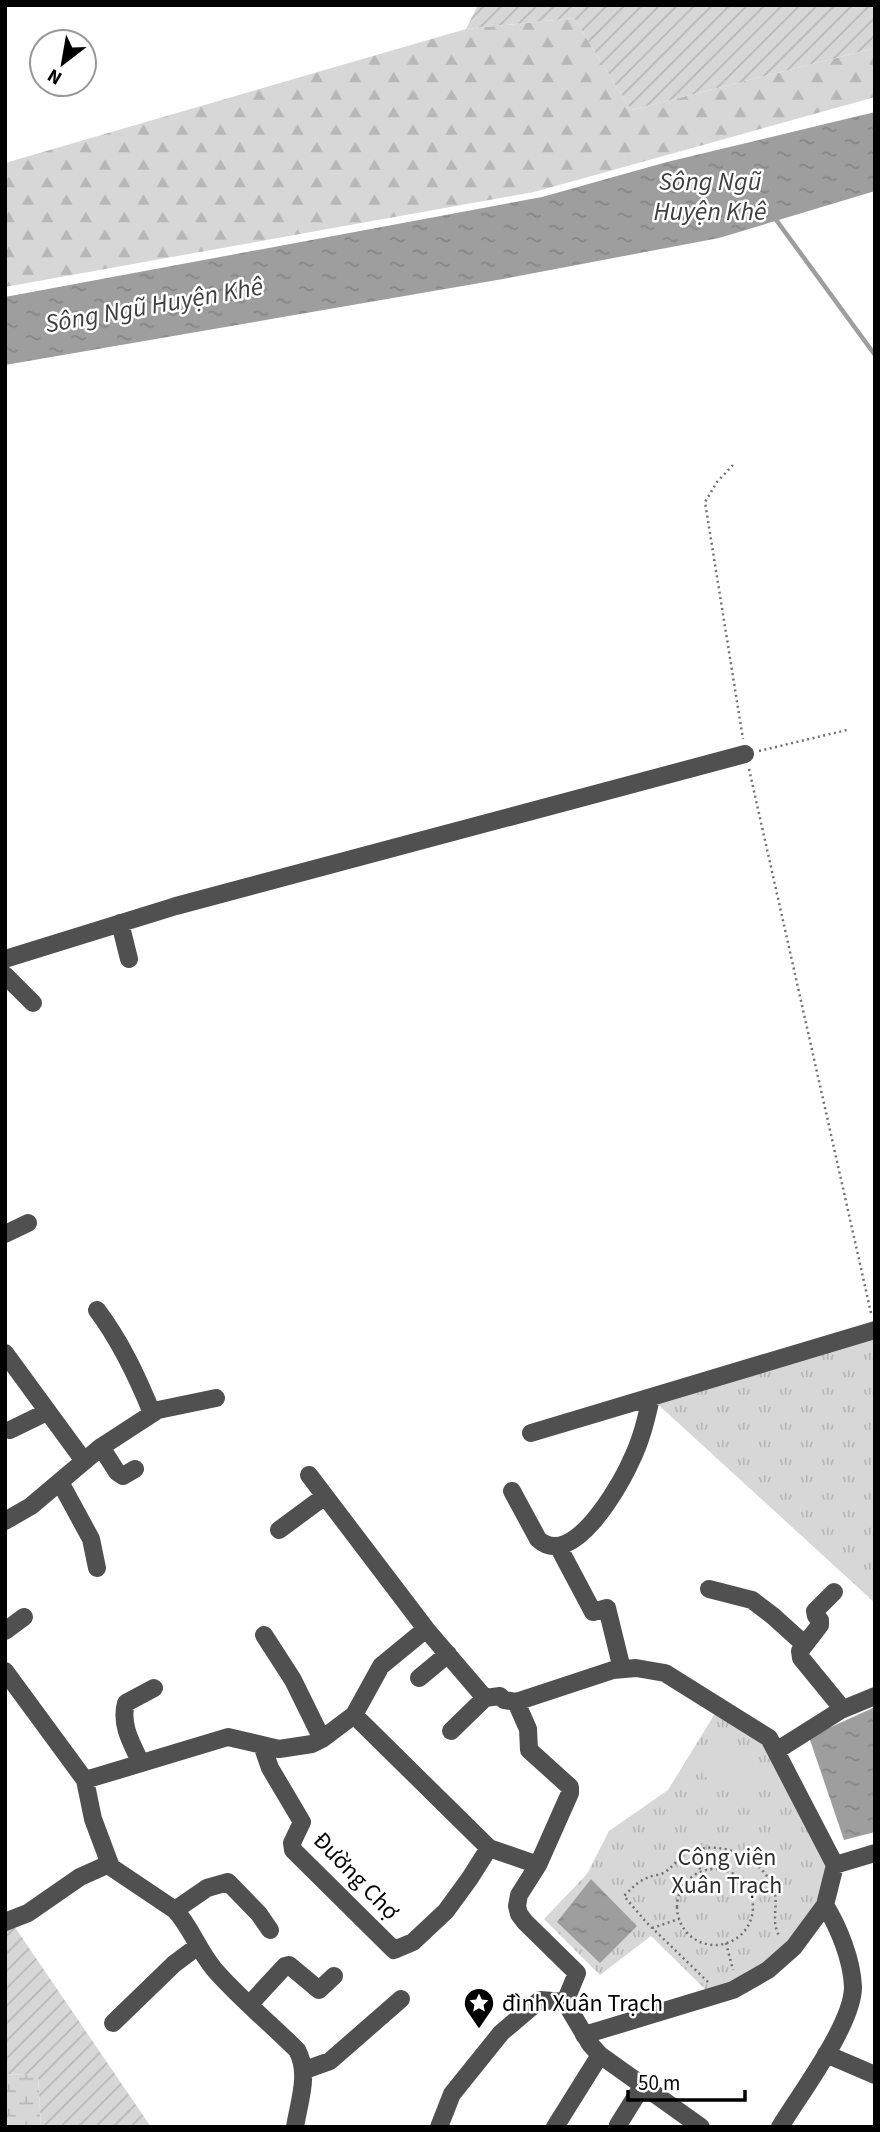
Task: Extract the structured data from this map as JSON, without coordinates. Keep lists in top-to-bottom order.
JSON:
{
  "streets": {
    "street": ["Đường Chợ"]
  },
  "water": ["Sông Ngũ Huyện Khê"],
  "parks": ["Công viên Xuân Trạch"],
  "places": {
    "place": ["đình Xuân Trạch"]
  },
  "scale_bar": "50 m",
  "north": "bottom left"
}
